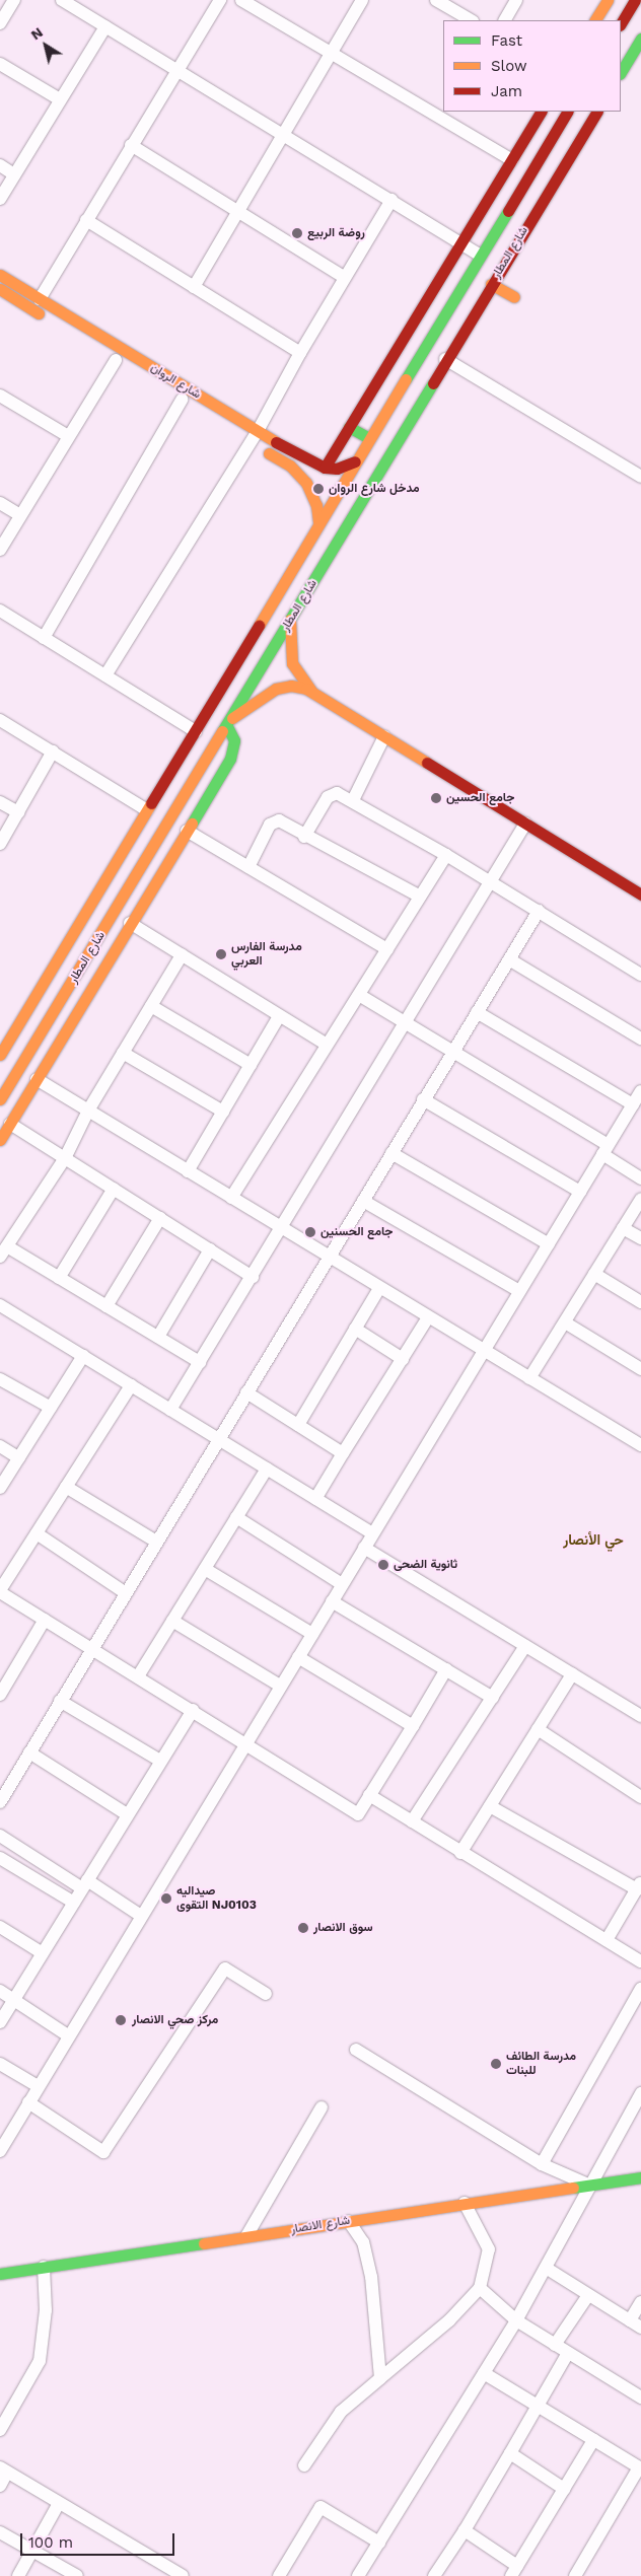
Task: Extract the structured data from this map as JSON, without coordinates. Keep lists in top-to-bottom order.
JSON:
{
  "streets": {
    "street": ["شارع المطار", "شارع الروان", "شارع الانصار"]
  },
  "crossings": [
    ["شارع المطار", "شارع الروان"]
  ],
  "districts": ["حي الأنصار"],
  "places": [
    "روضة الربيع",
    "مدخل شارع الروان",
    "جامع الحسين",
    "مدرسة الفارس العربي",
    "جامع الحسنين",
    "ثانوية الضحى",
    "صيداليه التقوى NJ0103",
    "سوق الانصار",
    "مركز صحي الانصار",
    "مدرسة الطائف للبنات"
  ],
  "legend": ["Fast", "Slow", "Jam"],
  "scale_bar": "100 m",
  "north": "top left"
}
